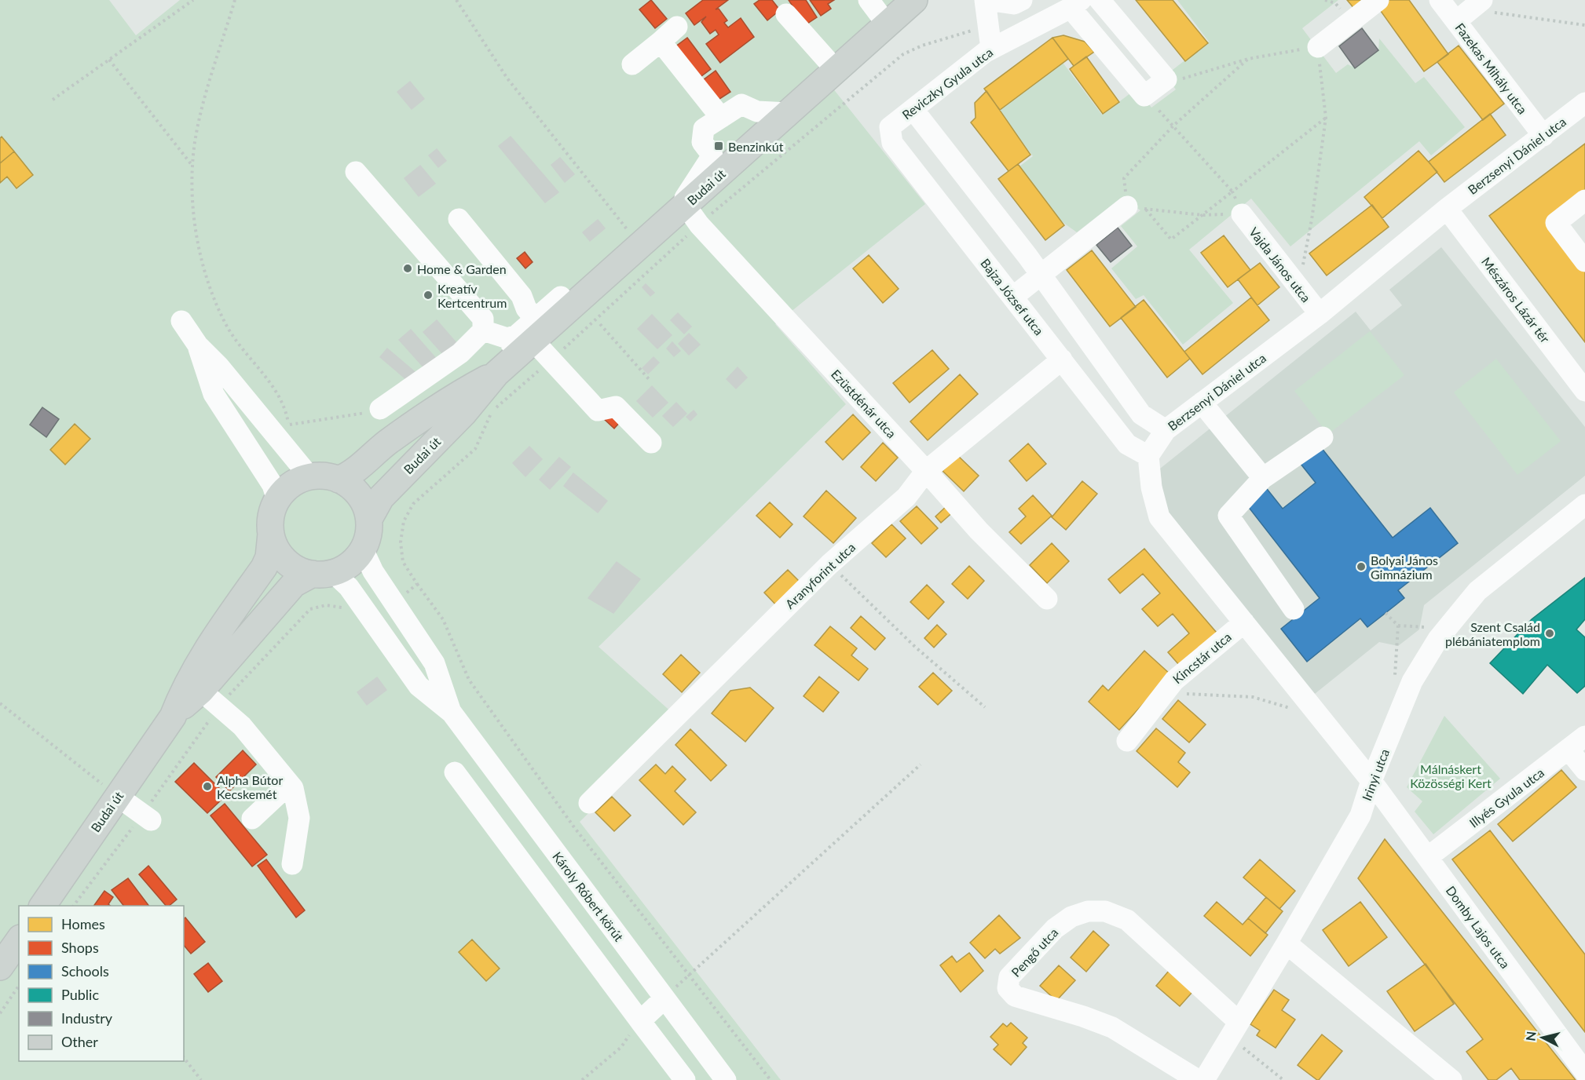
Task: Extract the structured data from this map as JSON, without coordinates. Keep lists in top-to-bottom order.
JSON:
{
  "streets": {
    "main road": ["Budai út"],
    "street": [
      "Fazekas Mihály utca",
      "Reviczky Gyula utca",
      "Berzsenyi Dániel utca",
      "Vajda János utca",
      "Bajza József utca",
      "Mészáros Lázár tér",
      "Ezüstdénár utca",
      "Aranyforint utca",
      "Kincstár utca",
      "Irinyi utca",
      "Illyés Gyula utca",
      "Károly Róbert körút",
      "Domby Lajos utca",
      "Pengő utca"
    ]
  },
  "crossings": [
    ["Fazekas Mihály utca", "Berzsenyi Dániel utca"],
    ["Reviczky Gyula utca", "Bajza József utca"],
    ["Berzsenyi Dániel utca", "Vajda János utca"],
    ["Berzsenyi Dániel utca", "Bajza József utca"],
    ["Berzsenyi Dániel utca", "Mészáros Lázár tér"],
    ["Budai út", "Ezüstdénár utca"],
    ["Budai út", "Károly Róbert körút"],
    ["Bajza József utca", "Aranyforint utca"],
    ["Ezüstdénár utca", "Aranyforint utca"],
    ["Irinyi utca", "Domby Lajos utca"],
    ["Irinyi utca", "Pengő utca"],
    ["Illyés Gyula utca", "Domby Lajos utca"]
  ],
  "parks": ["Málnáskert Közösségi Kert"],
  "places": {
    "transit": ["Benzinkút"],
    "other": [
      "Home & Garden",
      "Kreatív Kertcentrum",
      "Bolyai János Gimnázium",
      "Szent Család plébániatemplom",
      "Alpha Bútor Kecskemét"
    ]
  },
  "legend": [
    "Homes",
    "Shops",
    "Schools",
    "Public",
    "Industry",
    "Other"
  ],
  "north": "left"
}
